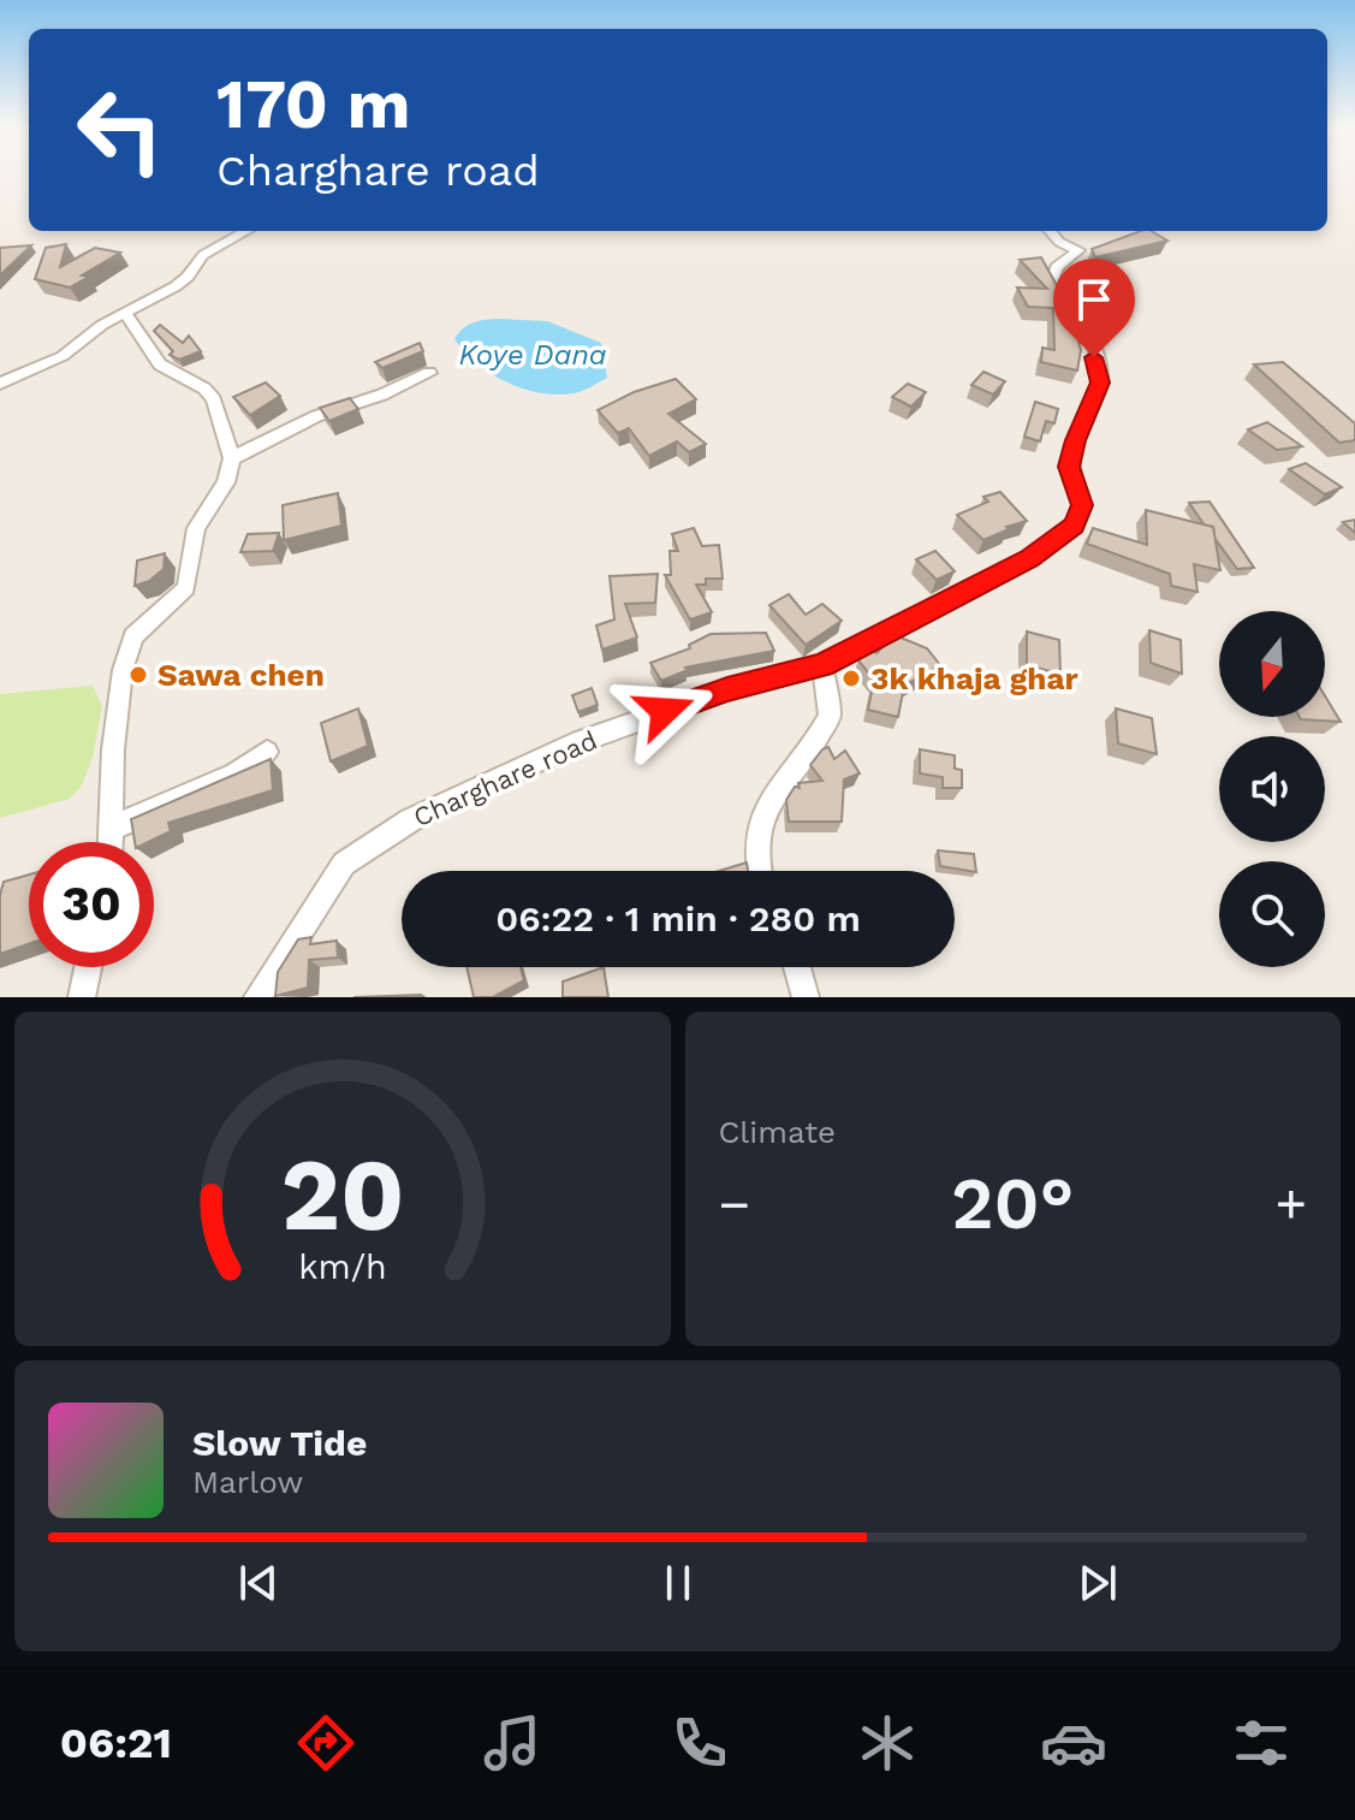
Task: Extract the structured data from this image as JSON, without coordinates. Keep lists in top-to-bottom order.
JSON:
{
  "streets": {
    "street": ["Charghare road"]
  },
  "water": ["Koye Dana"],
  "places": ["Sawa chen", "3k khaja ghar"],
  "north": "bottom",
  "page": {
    "turn": ["170 m", "Charghare road"],
    "limit": "30",
    "trip": "06:22 · 1 min · 280 m",
    "tile": "Climate",
    "heat": ["−", "20°", "+"],
    "song": ["Slow Tide", "Marlow"],
    "tabs": "06:21",
    "gauge": ["20", "km/h"]
  }
}
